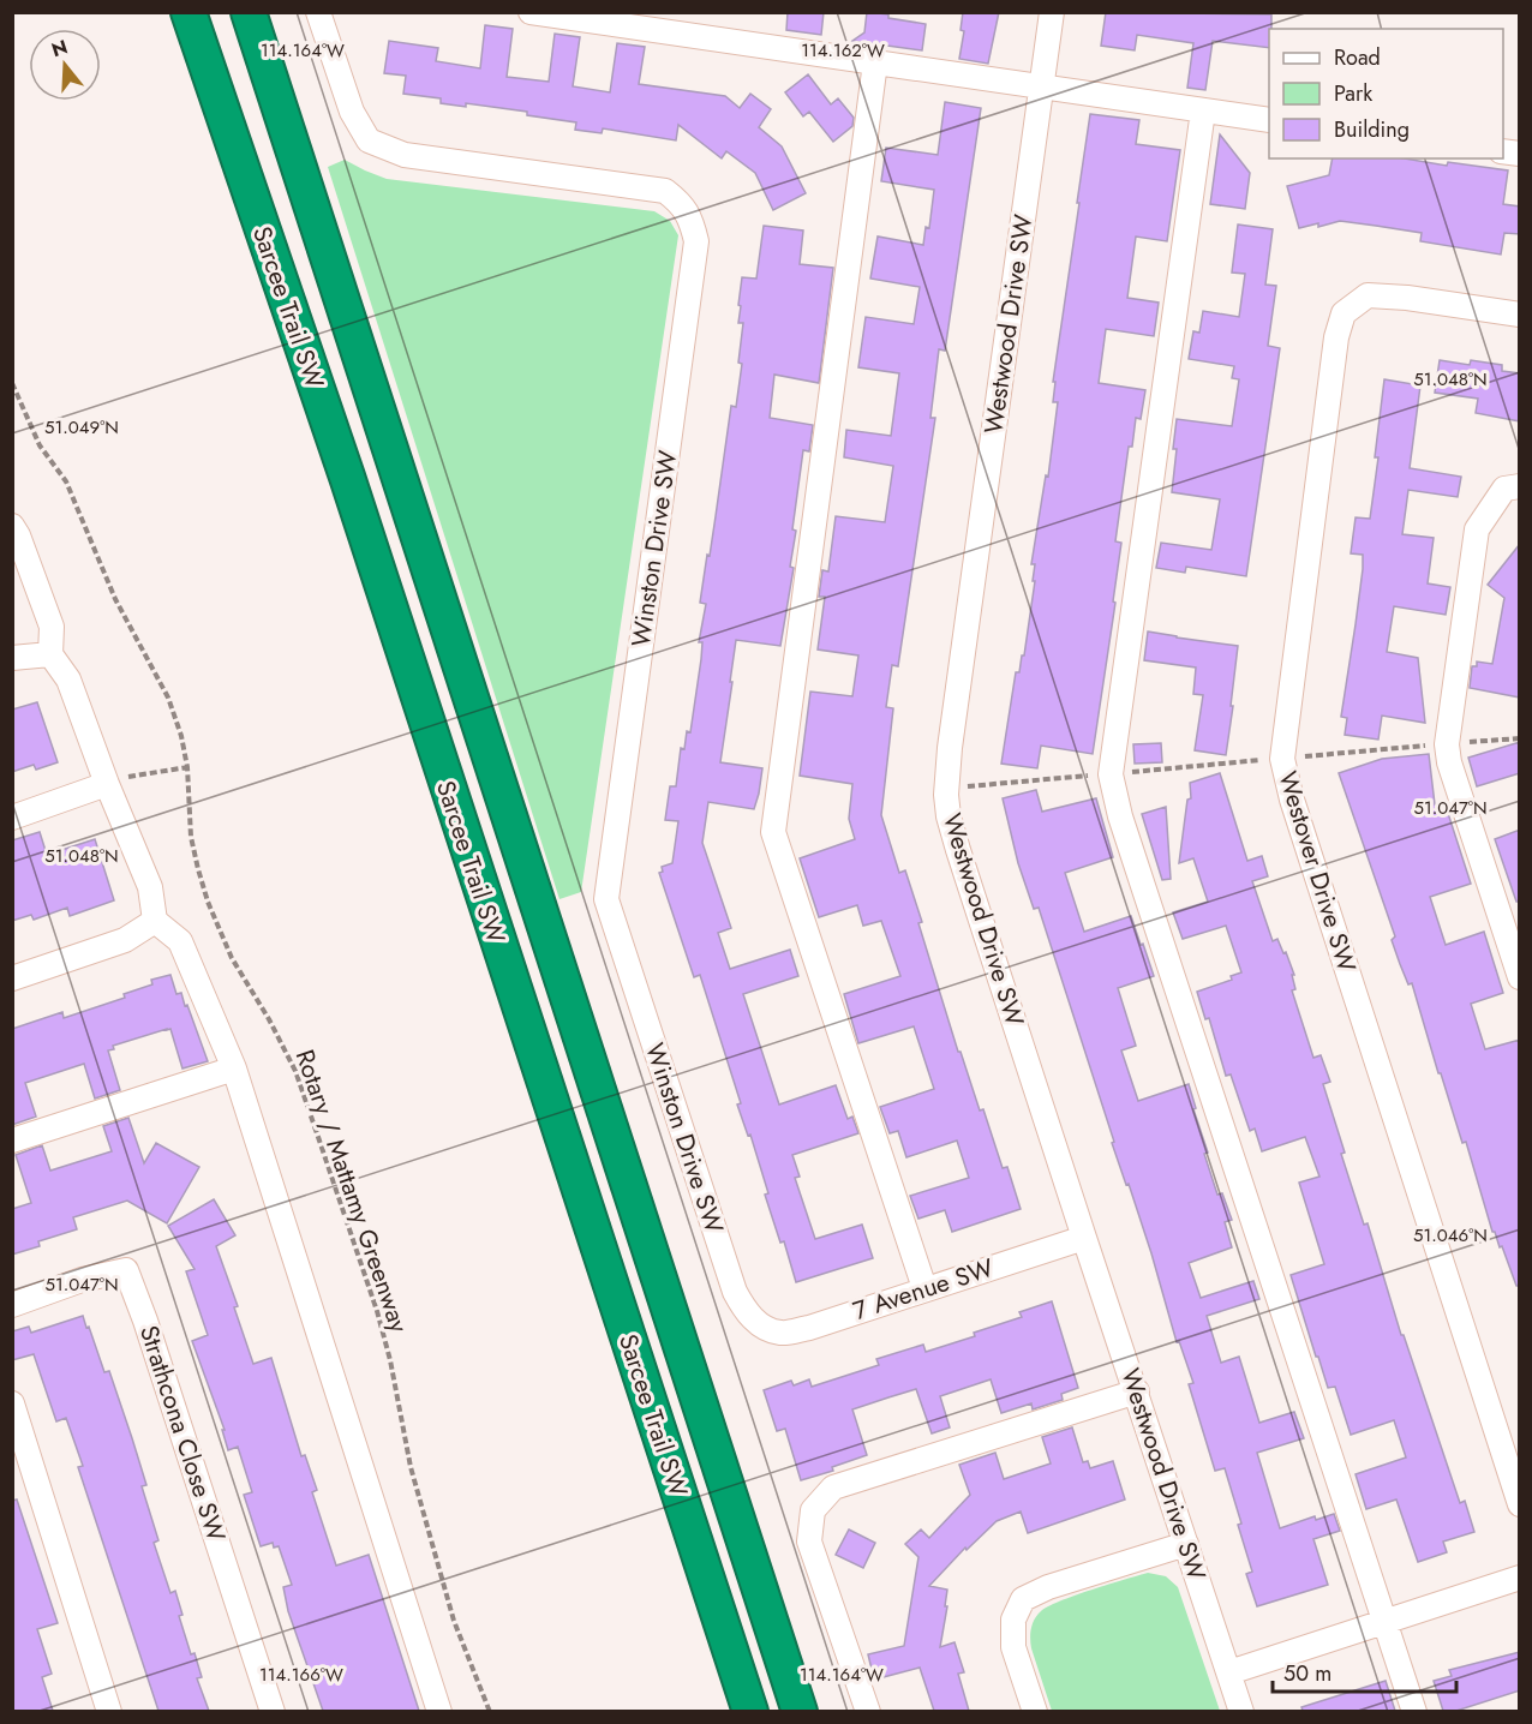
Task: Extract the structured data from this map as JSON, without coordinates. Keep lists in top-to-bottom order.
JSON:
{
  "streets": {
    "highway": ["Sarcee Trail SW"],
    "street": [
      "Westwood Drive SW",
      "Winston Drive SW",
      "Westover Drive SW",
      "7 Avenue SW",
      "Strathcona Close SW"
    ],
    "path": ["Rotary / Mattamy Greenway"]
  },
  "crossings": [
    ["Westwood Drive SW", "7 Avenue SW"],
    ["Winston Drive SW", "7 Avenue SW"]
  ],
  "legend": ["Road", "Park", "Building"],
  "scale_bar": "50 m",
  "north": "top",
  "coordinates": [
    "114.164°W",
    "114.162°W",
    "51.048°N",
    "51.049°N",
    "51.047°N",
    "51.046°N",
    "114.166°W"
  ]
}
